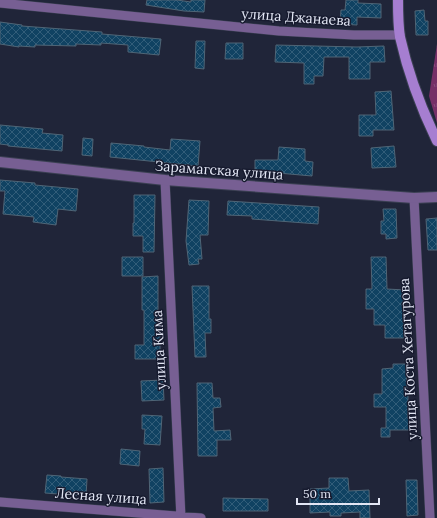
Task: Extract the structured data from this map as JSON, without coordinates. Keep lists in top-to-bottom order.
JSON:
{
  "streets": {
    "street": [
      "улица Джанаева",
      "Зарамагская улица",
      "улица Кима",
      "улица Коста Хетагурова",
      "Лесная улица"
    ]
  },
  "crossings": [
    ["Зарамагская улица", "улица Кима"],
    ["Зарамагская улица", "улица Коста Хетагурова"],
    ["улица Кима", "Лесная улица"]
  ],
  "scale_bar": "50 m"
}
